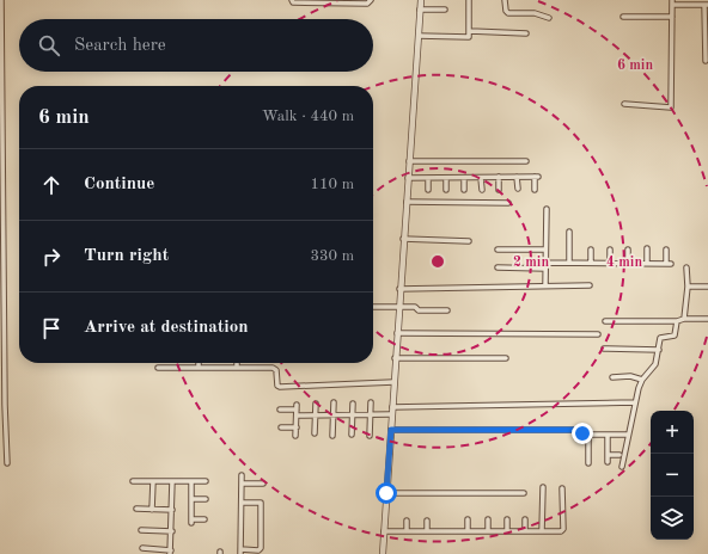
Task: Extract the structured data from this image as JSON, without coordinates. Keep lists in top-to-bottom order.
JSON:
{
  "page": {
    "search": "Search here",
    "heading": ["6 min", "Walk · 440 m"],
    "list": [
      ["Continue", "110 m"],
      ["Turn right", "330 m"],
      "Arrive at destination"
    ],
    "map_buttons": ["+", "−"]
  },
  "rings": ["6 min", "2 min", "4 min"]
}
